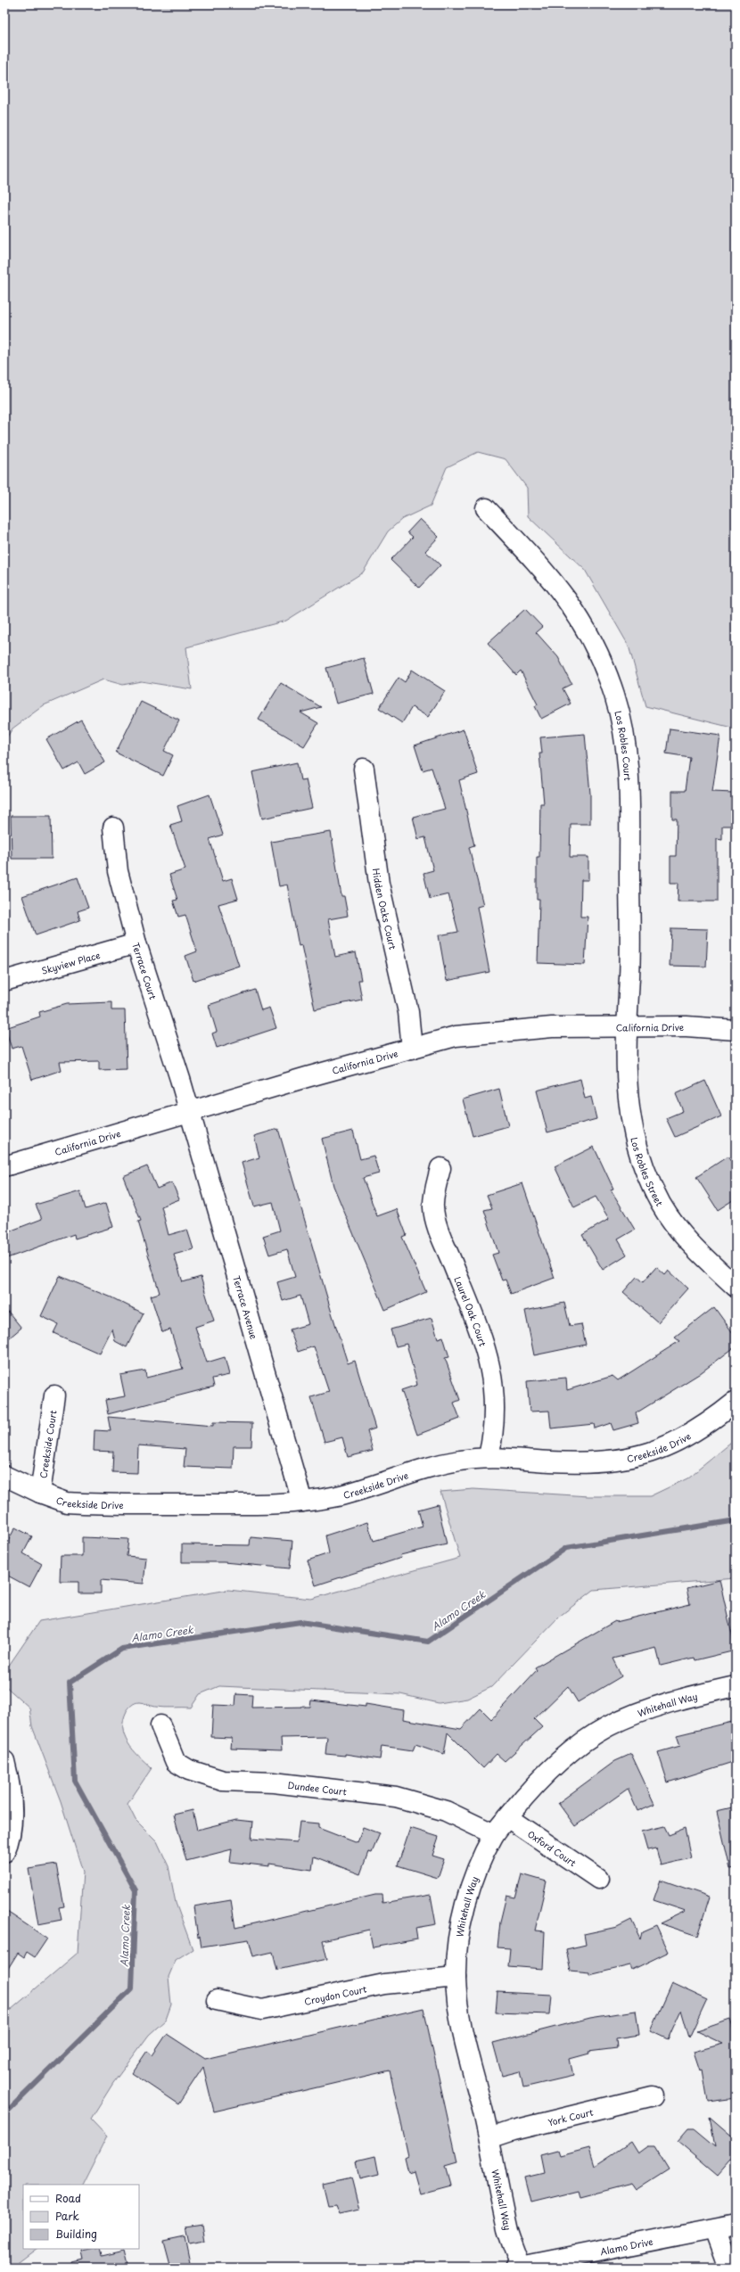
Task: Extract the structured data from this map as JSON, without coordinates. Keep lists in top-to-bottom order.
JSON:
{
  "streets": {
    "street": [
      "Los Robles Court",
      "Hidden Oaks Court",
      "Skyview Place",
      "Terrace Court",
      "California Drive",
      "Los Robles Street",
      "Terrace Avenue",
      "Laurel Oak Court",
      "Creekside Court",
      "Creekside Drive",
      "Whitehall Way",
      "Dundee Court",
      "Oxford Court",
      "Croydon Court",
      "York Court",
      "Alamo Drive"
    ]
  },
  "crossings": [
    ["Los Robles Court", "California Drive"],
    ["Los Robles Court", "Los Robles Street"],
    ["Hidden Oaks Court", "California Drive"],
    ["Skyview Place", "Terrace Court"],
    ["Terrace Court", "California Drive"],
    ["Terrace Court", "Terrace Avenue"],
    ["California Drive", "Los Robles Street"],
    ["California Drive", "Terrace Avenue"],
    ["Terrace Avenue", "Creekside Drive"],
    ["Laurel Oak Court", "Creekside Drive"],
    ["Creekside Court", "Creekside Drive"],
    ["Whitehall Way", "Dundee Court"],
    ["Whitehall Way", "Oxford Court"],
    ["Whitehall Way", "Croydon Court"],
    ["Whitehall Way", "York Court"],
    ["Whitehall Way", "Alamo Drive"]
  ],
  "water": ["Alamo Creek"],
  "legend": ["Road", "Park", "Building"]
}
